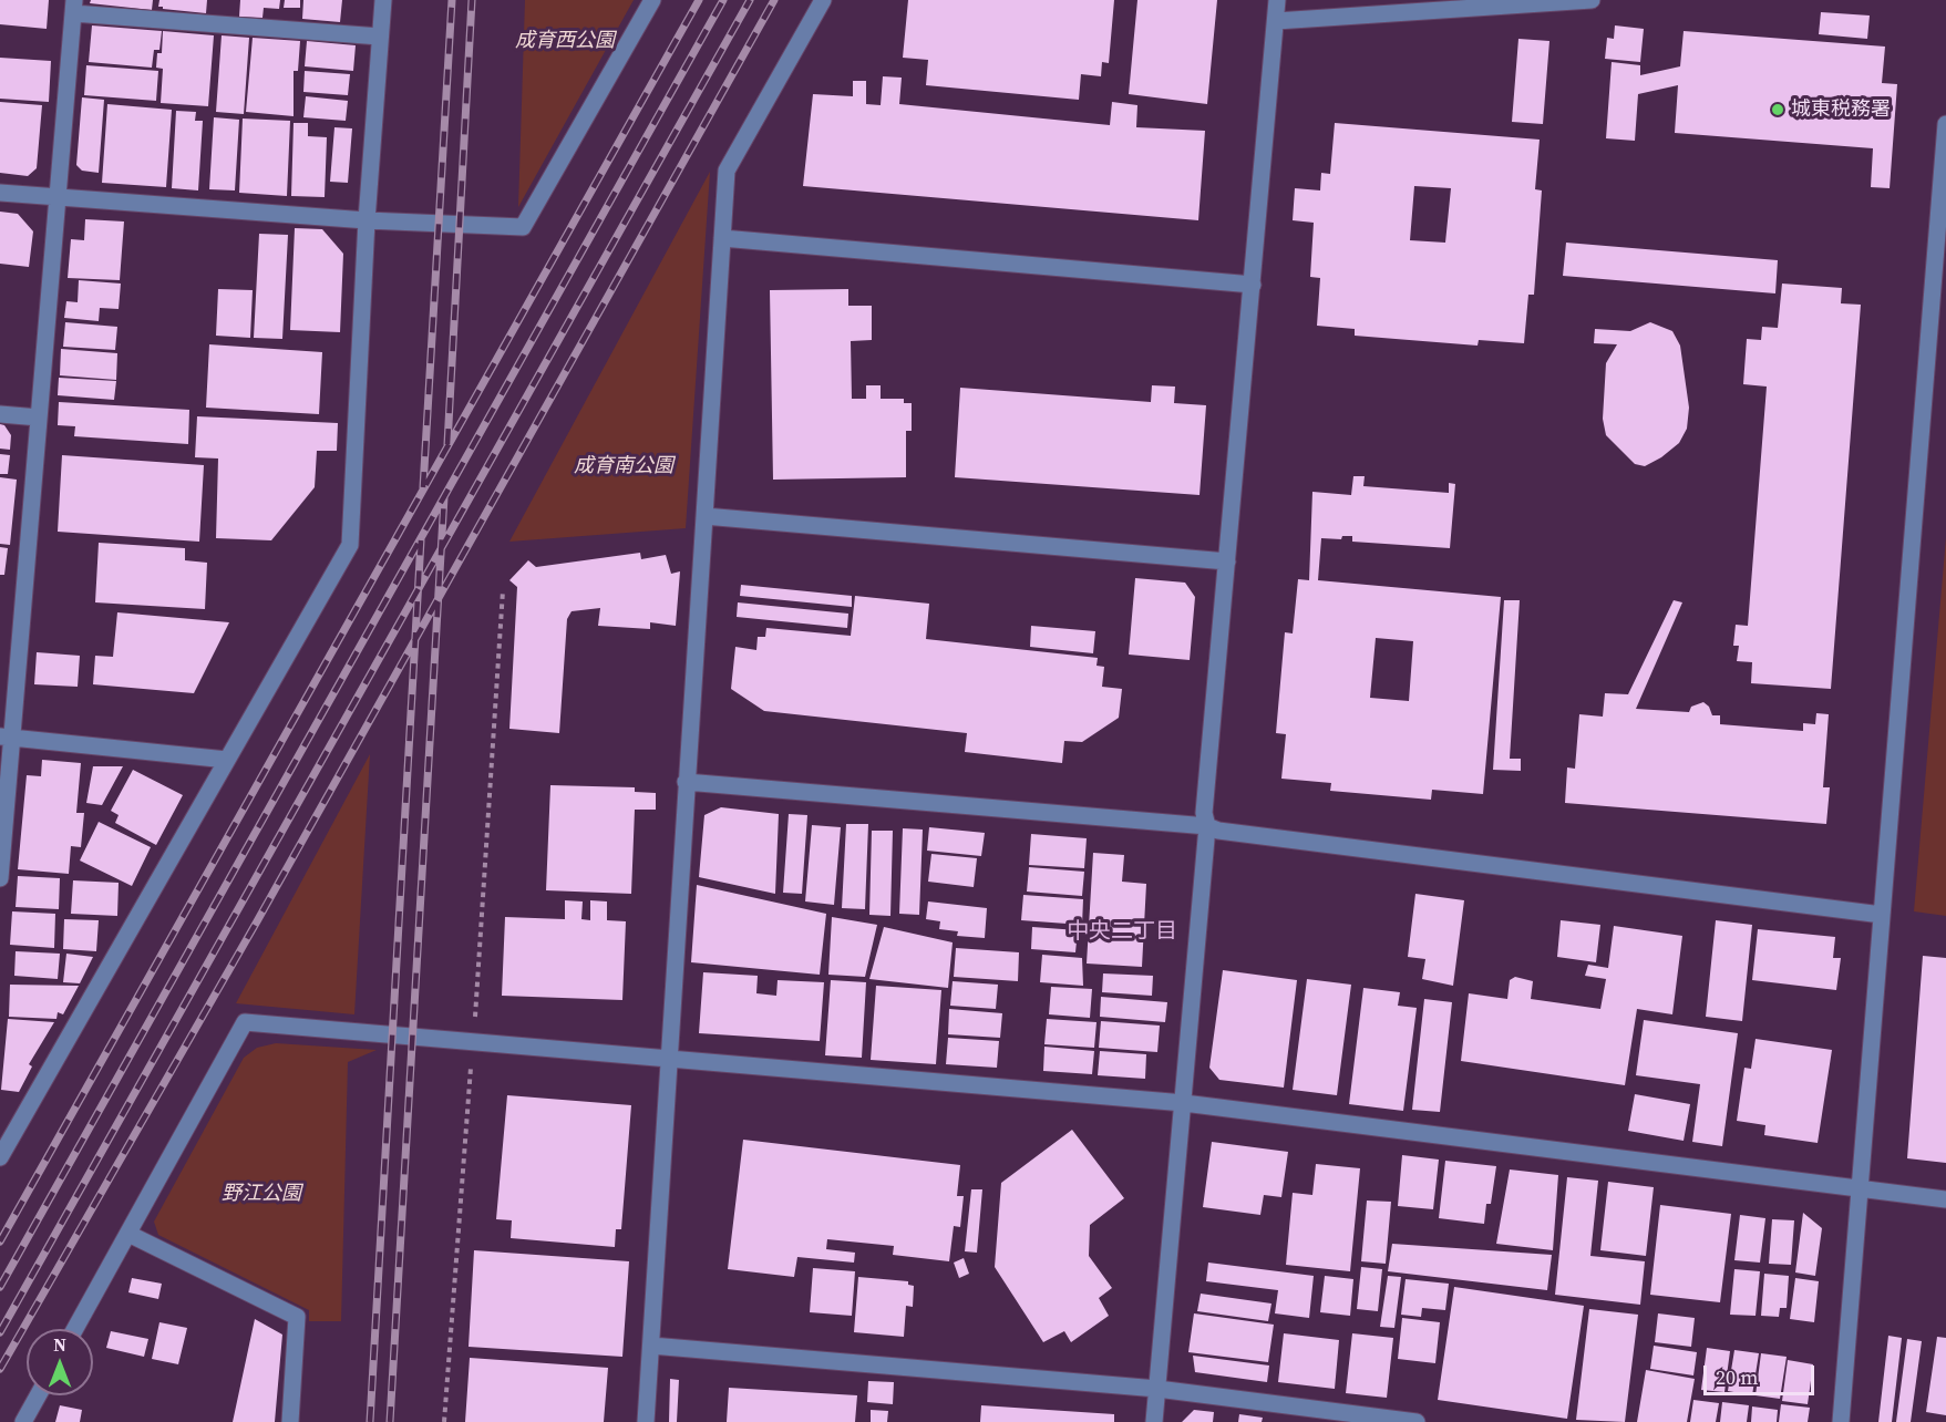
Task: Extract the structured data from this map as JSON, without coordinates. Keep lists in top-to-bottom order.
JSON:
{
  "districts": ["中央二丁目"],
  "parks": ["成育西公園", "成育南公園", "野江公園"],
  "places": ["城東税務署"],
  "scale_bar": "20 m",
  "north": "top"
}
